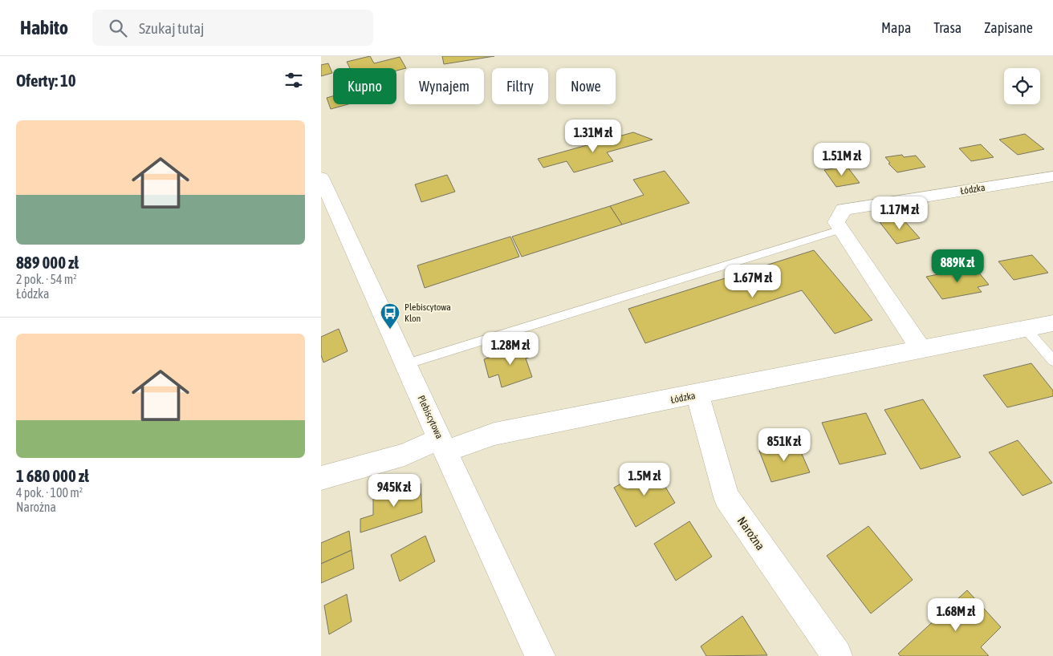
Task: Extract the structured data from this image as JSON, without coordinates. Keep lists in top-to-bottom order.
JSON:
{
  "streets": {
    "street": ["Łódzka", "Plebiscytowa", "Narożna"]
  },
  "crossings": [
    ["Łódzka", "Plebiscytowa"],
    ["Łódzka", "Narożna"]
  ],
  "places": {
    "bus stop": ["Plebiscytowa Klon"]
  },
  "page": {
    "header": "Habito",
    "search": "Szukaj tutaj",
    "nav": ["Mapa", "Trasa", "Zapisane"],
    "heading": "Oferty: 10",
    "chip": [
      "Kupno",
      "Wynajem",
      "Filtry",
      "Nowe"
    ],
    "list": [
      {
        "name": "889 000 zł",
        "note": "2 pok. · 54 m² · Łódzka"
      },
      {
        "name": "1 680 000 zł",
        "note": "4 pok. · 100 m² · Narożna"
      }
    ],
    "price": [
      "1.31M zł",
      "1.51M zł",
      "1.17M zł",
      "889K zł",
      "1.67M zł",
      "1.28M zł",
      "851K zł",
      "1.5M zł",
      "945K zł",
      "1.68M zł"
    ]
  }
}
